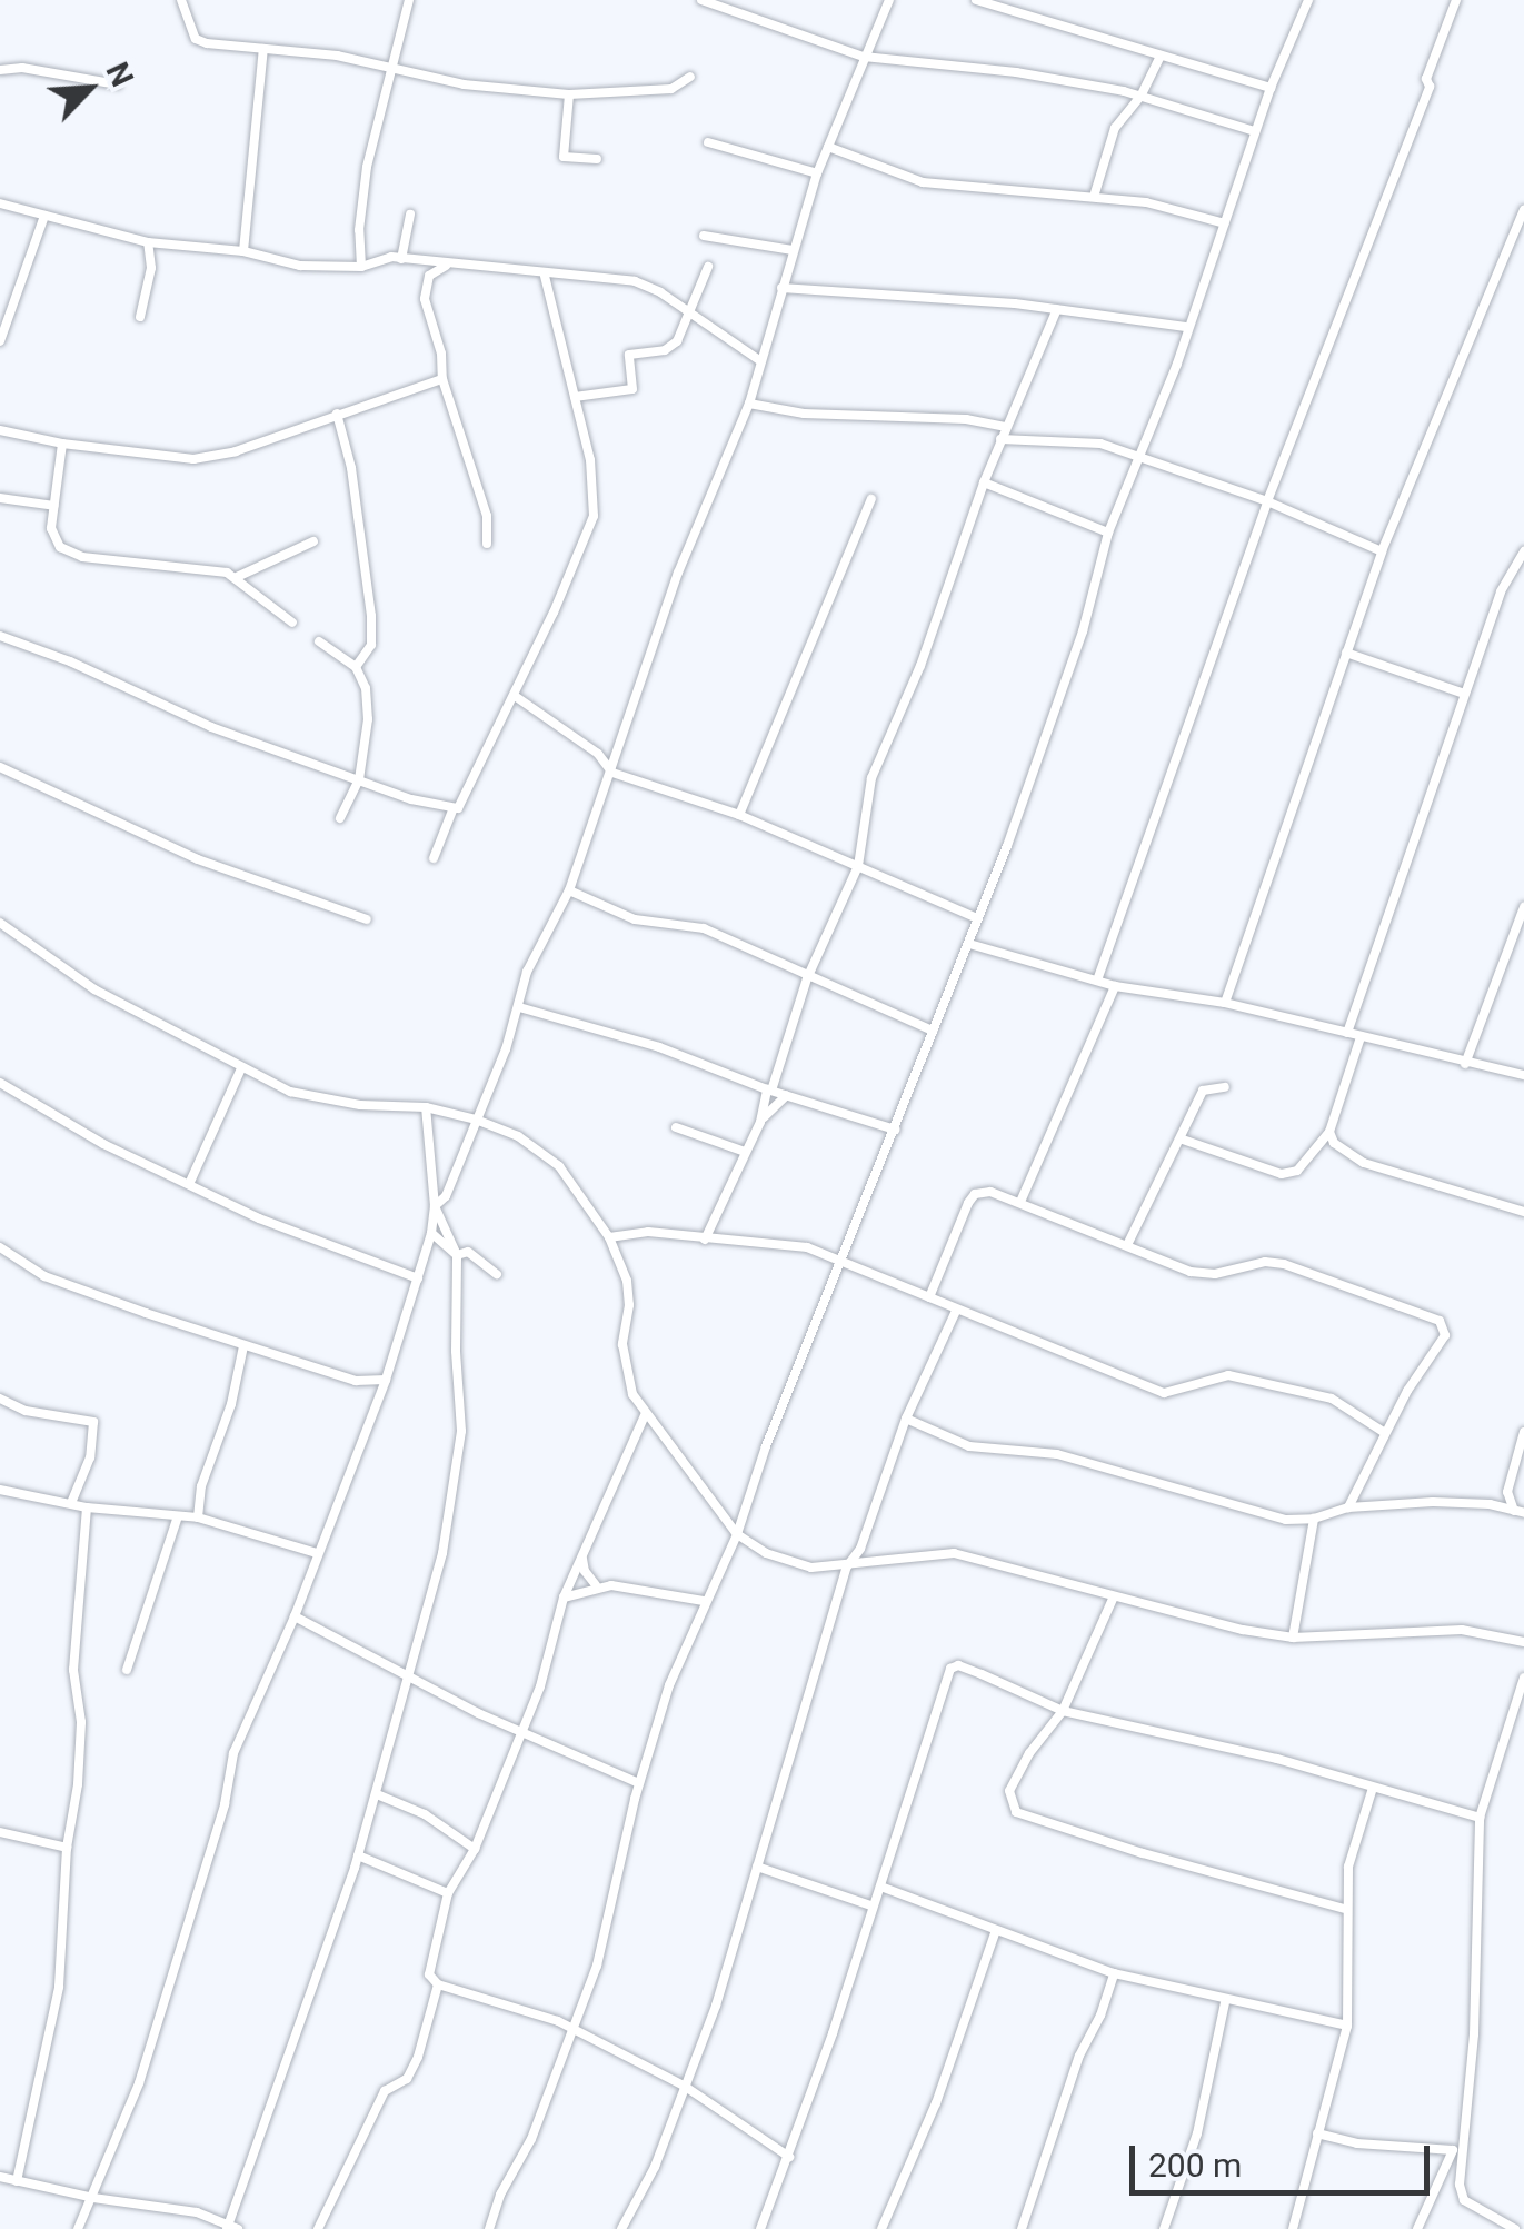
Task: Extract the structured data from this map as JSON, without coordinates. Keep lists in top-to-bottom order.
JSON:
{
  "scale_bar": "200 m",
  "north": "top right"
}
